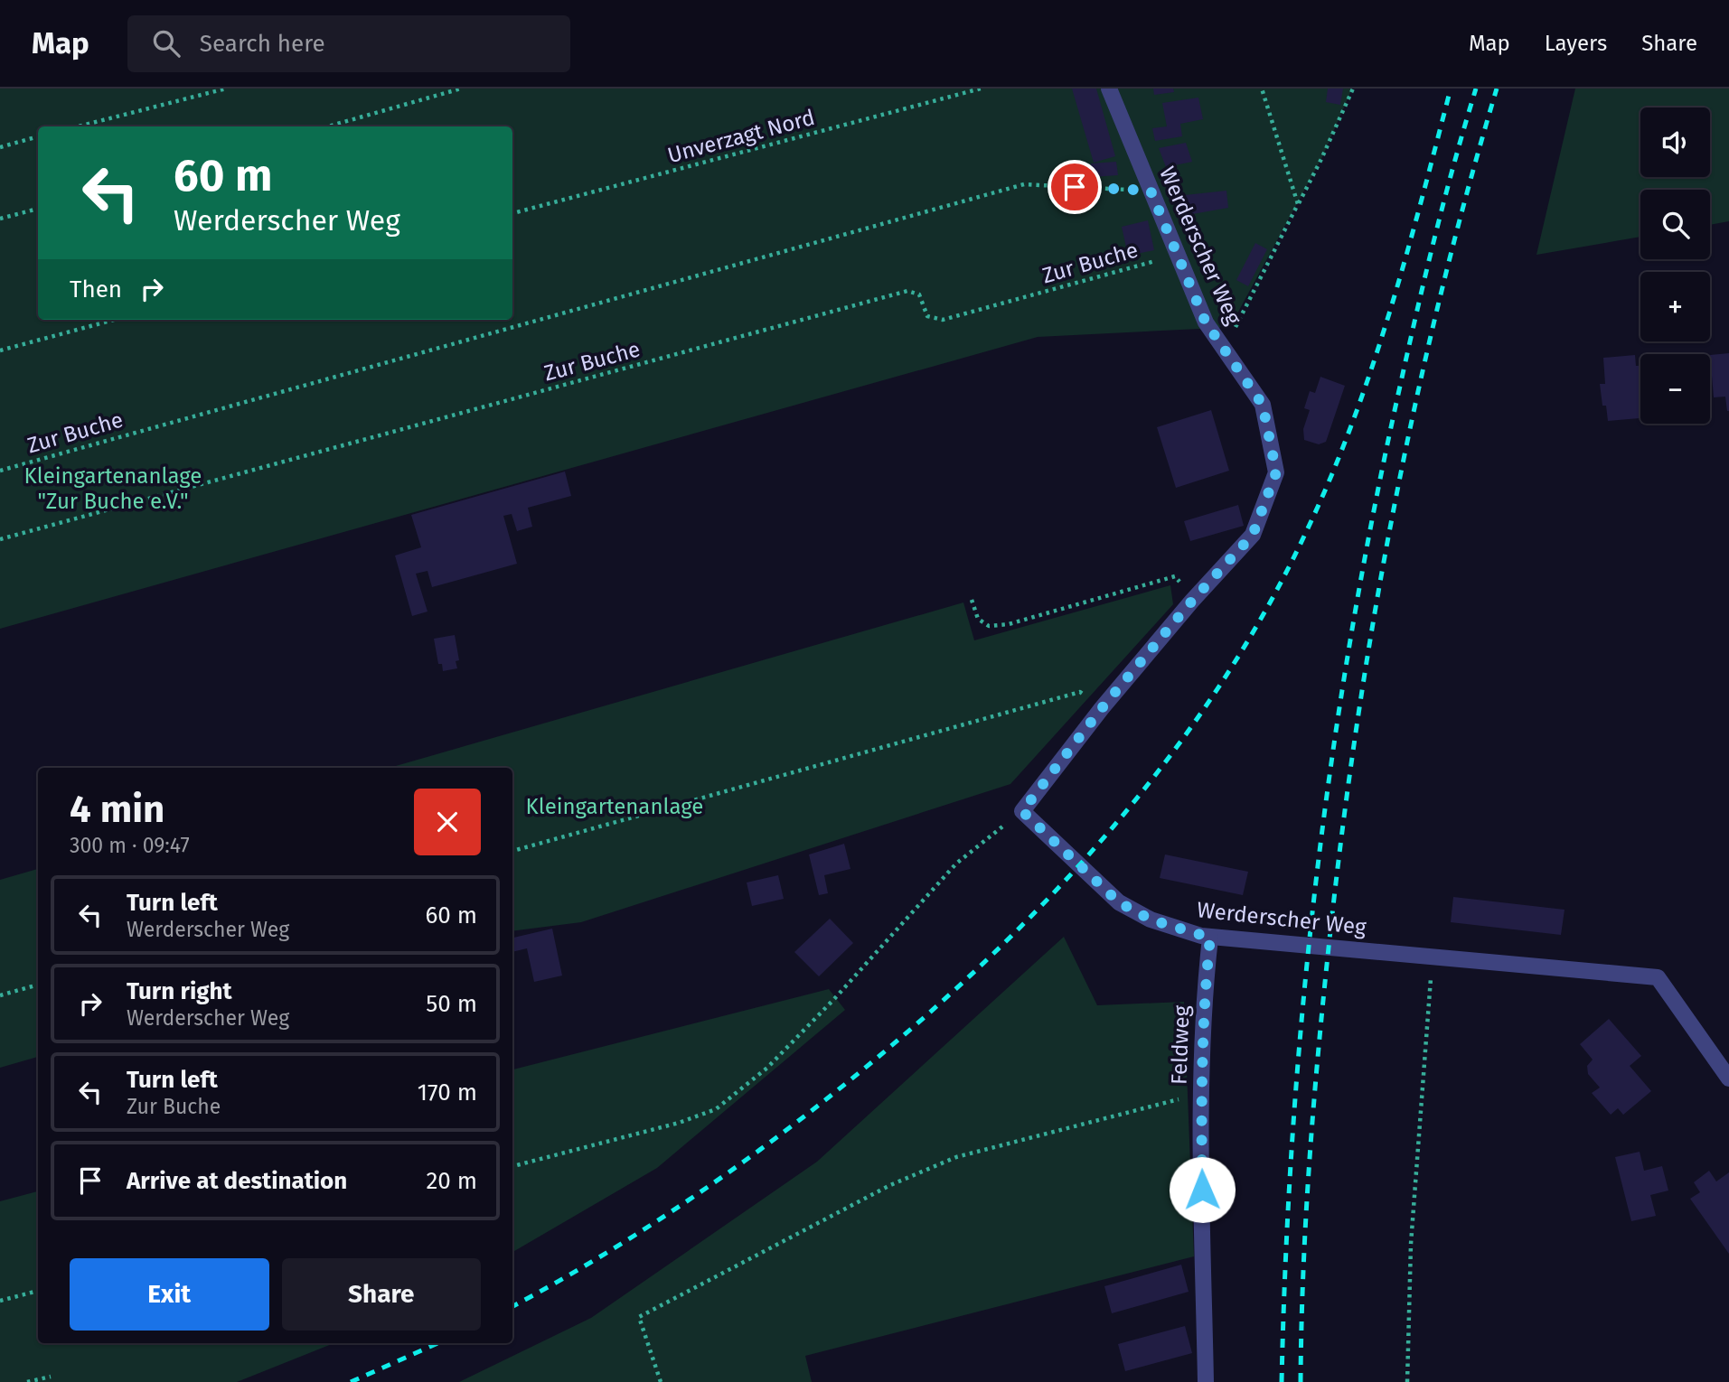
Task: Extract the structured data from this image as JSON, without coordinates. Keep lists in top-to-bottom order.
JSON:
{
  "streets": {
    "street": ["Werderscher Weg", "Feldweg"],
    "path": ["Unverzagt Nord", "Zur Buche"]
  },
  "crossings": [
    ["Werderscher Weg", "Zur Buche"],
    ["Werderscher Weg", "Feldweg"]
  ],
  "parks": ["Kleingartenanlage \"Zur Buche e.V.\"", "Kleingartenanlage"],
  "page": {
    "header": "Map",
    "search": "Search here",
    "nav": ["Map", "Layers", "Share"],
    "map_buttons": ["+", "−"],
    "turn": ["60 m", "Werderscher Weg"],
    "then": "Then",
    "heading": ["4 min", "300 m · 09:47"],
    "list": [
      {
        "name": "Turn left",
        "note": "Werderscher Weg",
        "value": "60 m"
      },
      {
        "name": "Turn right",
        "note": "Werderscher Weg",
        "value": "50 m"
      },
      {
        "name": "Turn left",
        "note": "Zur Buche",
        "value": "170 m"
      },
      {
        "name": "Arrive at destination",
        "value": "20 m"
      }
    ],
    "buttons": ["Exit", "Share"]
  }
}
